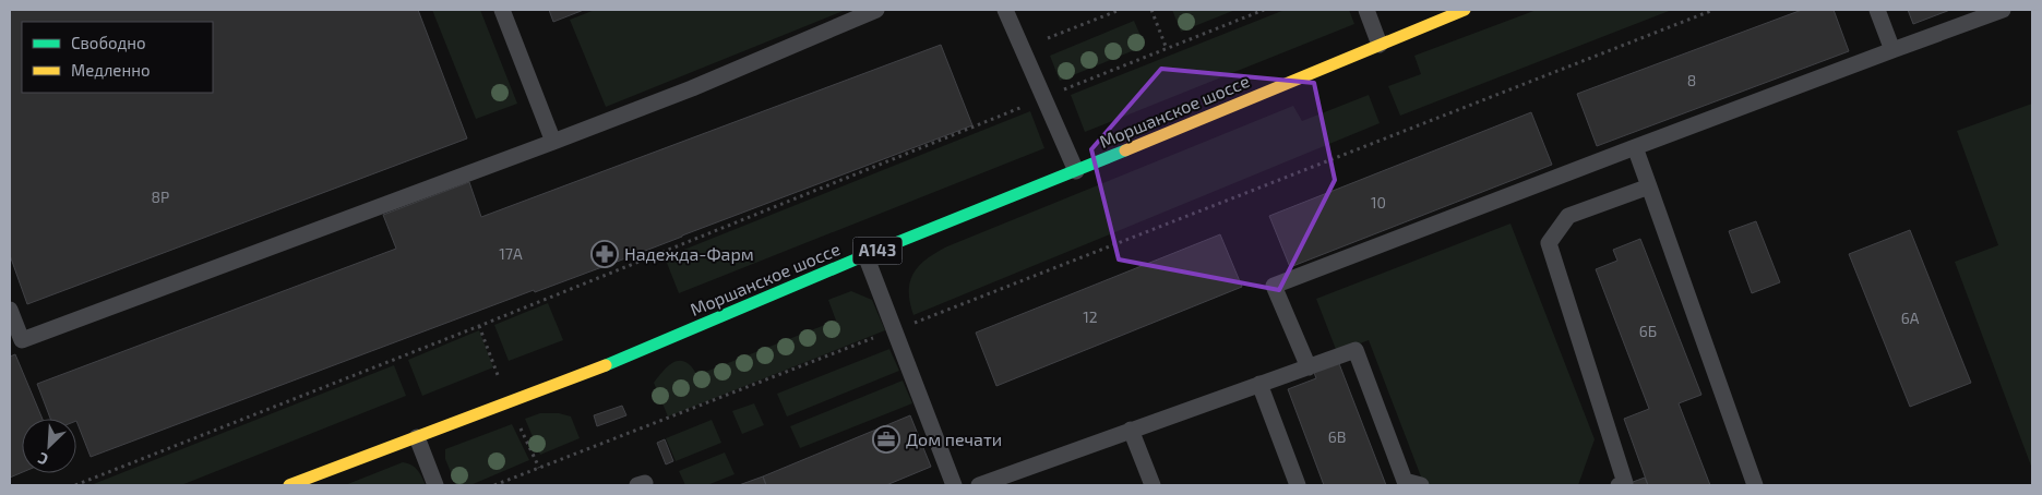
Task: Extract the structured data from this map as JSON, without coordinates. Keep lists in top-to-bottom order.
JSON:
{
  "streets": {
    "main road": ["Моршанское шоссе", "А143"]
  },
  "places": {
    "pharmacy": ["Надежда-Фарм"],
    "office": ["Дом печати"]
  },
  "house_numbers": [
    "8",
    "8Р",
    "10",
    "17А",
    "12",
    "6А",
    "6Б",
    "6В"
  ],
  "legend": ["Свободно", "Медленно"],
  "north": "bottom left"
}
